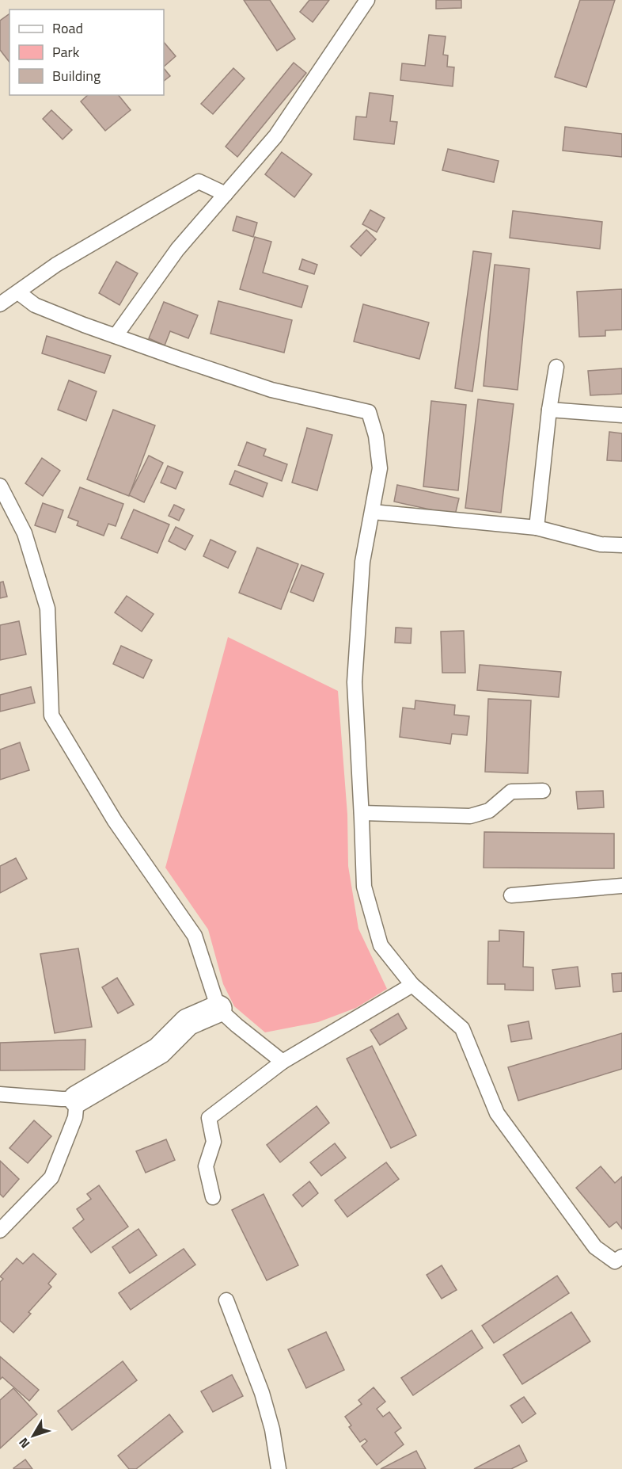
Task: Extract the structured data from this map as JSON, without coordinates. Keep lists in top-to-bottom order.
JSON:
{
  "legend": ["Road", "Park", "Building"],
  "north": "bottom left"
}
